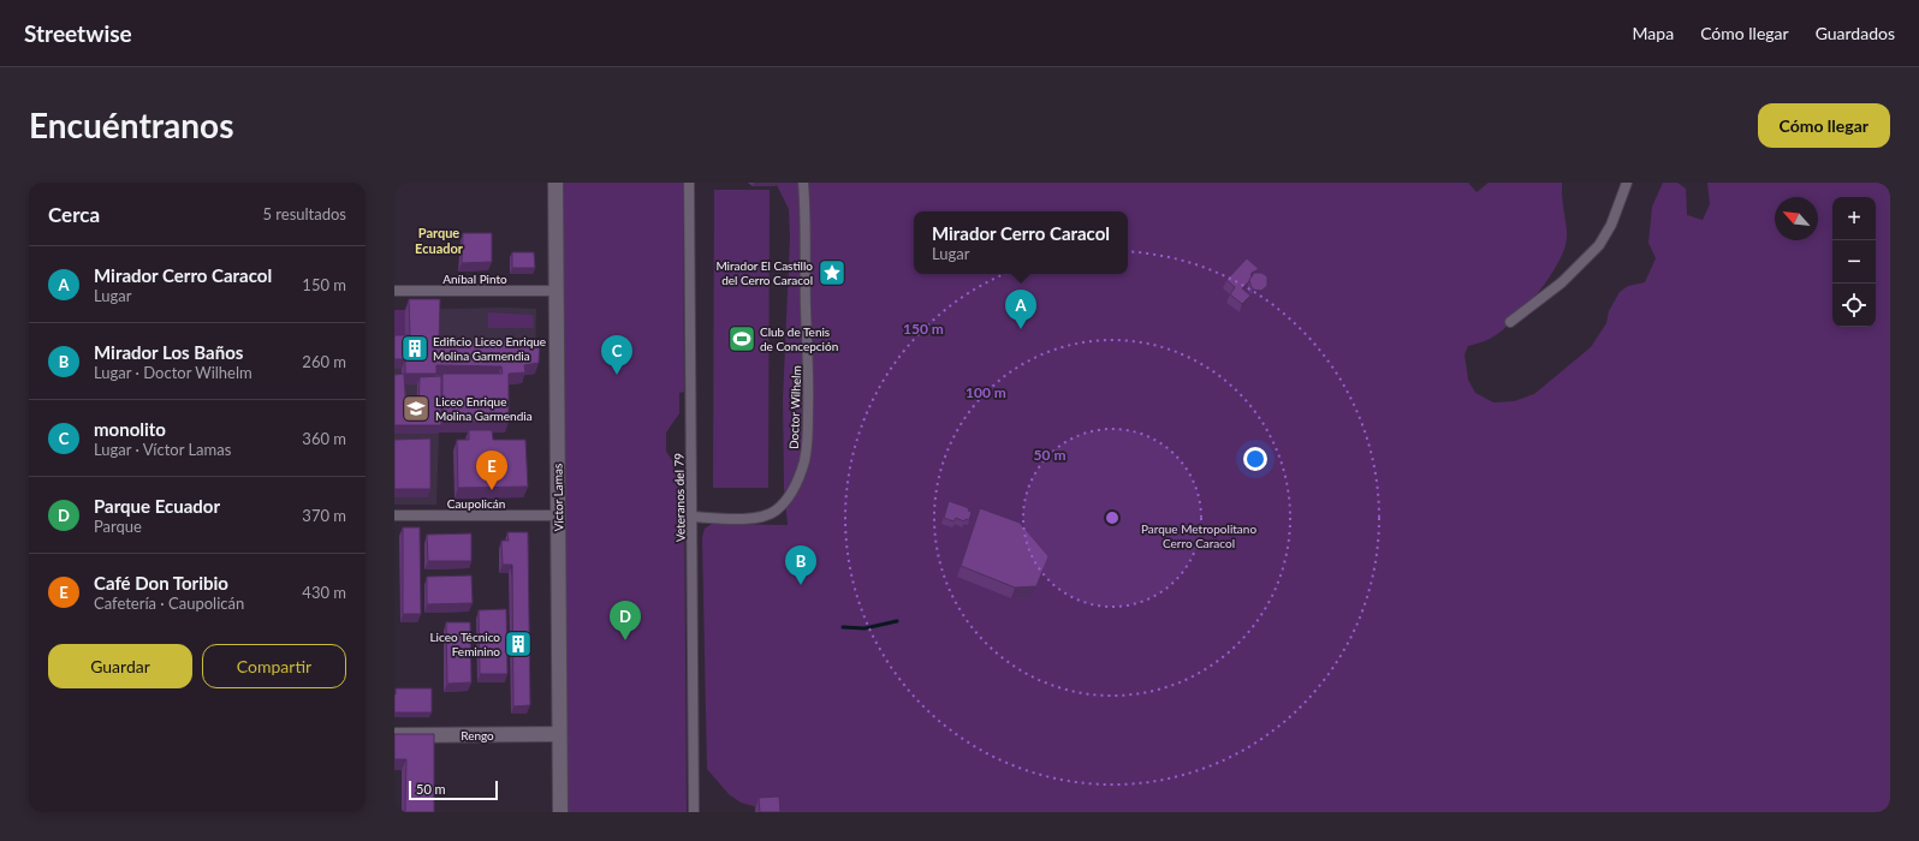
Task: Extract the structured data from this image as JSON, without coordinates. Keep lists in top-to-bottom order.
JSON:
{
  "streets": {
    "main road": ["Víctor Lamas", "Rengo"],
    "street": [
      "Aníbal Pinto",
      "Doctor Wilhelm",
      "Veteranos del 79",
      "Caupolicán"
    ]
  },
  "crossings": [
    ["Aníbal Pinto", "Víctor Lamas"],
    ["Doctor Wilhelm", "Veteranos del 79"],
    ["Víctor Lamas", "Caupolicán"],
    ["Víctor Lamas", "Rengo"]
  ],
  "districts": ["Parque Ecuador"],
  "parks": ["Parque Metropolitano Cerro Caracol"],
  "places": {
    "place": ["Mirador El Castillo del Cerro Caracol"],
    "sports": ["Club de Tenis de Concepción"],
    "building": ["Edificio Liceo Enrique Molina Garmendia", "Liceo Técnico Feminino"],
    "school or university": ["Liceo Enrique Molina Garmendia"]
  },
  "scale_bar": "50 m",
  "north": "top left",
  "page": {
    "header": "Streetwise",
    "nav": ["Mapa", "Cómo llegar", "Guardados"],
    "buttons": [
      "Cómo llegar",
      ["Guardar", "Compartir"]
    ],
    "title": "Encuéntranos",
    "heading": ["Cerca", "5 resultados"],
    "map_buttons": ["+", "−"],
    "popup": ["Mirador Cerro Caracol", "Lugar"],
    "list": [
      {
        "mark": "A",
        "name": "Mirador Cerro Caracol",
        "note": "Lugar",
        "value": "150 m"
      },
      {
        "mark": "B",
        "name": "Mirador Los Baños",
        "note": "Lugar · Doctor Wilhelm",
        "value": "260 m"
      },
      {
        "mark": "C",
        "name": "monolito",
        "note": "Lugar · Víctor Lamas",
        "value": "360 m"
      },
      {
        "mark": "D",
        "name": "Parque Ecuador",
        "note": "Parque",
        "value": "370 m"
      },
      {
        "mark": "E",
        "name": "Café Don Toribio",
        "note": "Cafetería · Caupolicán",
        "value": "430 m"
      }
    ],
    "pins": [
      "A",
      "C",
      "E",
      "B",
      "D"
    ],
    "scale": "50 m"
  },
  "rings": ["150 m", "100 m", "50 m"]
}
